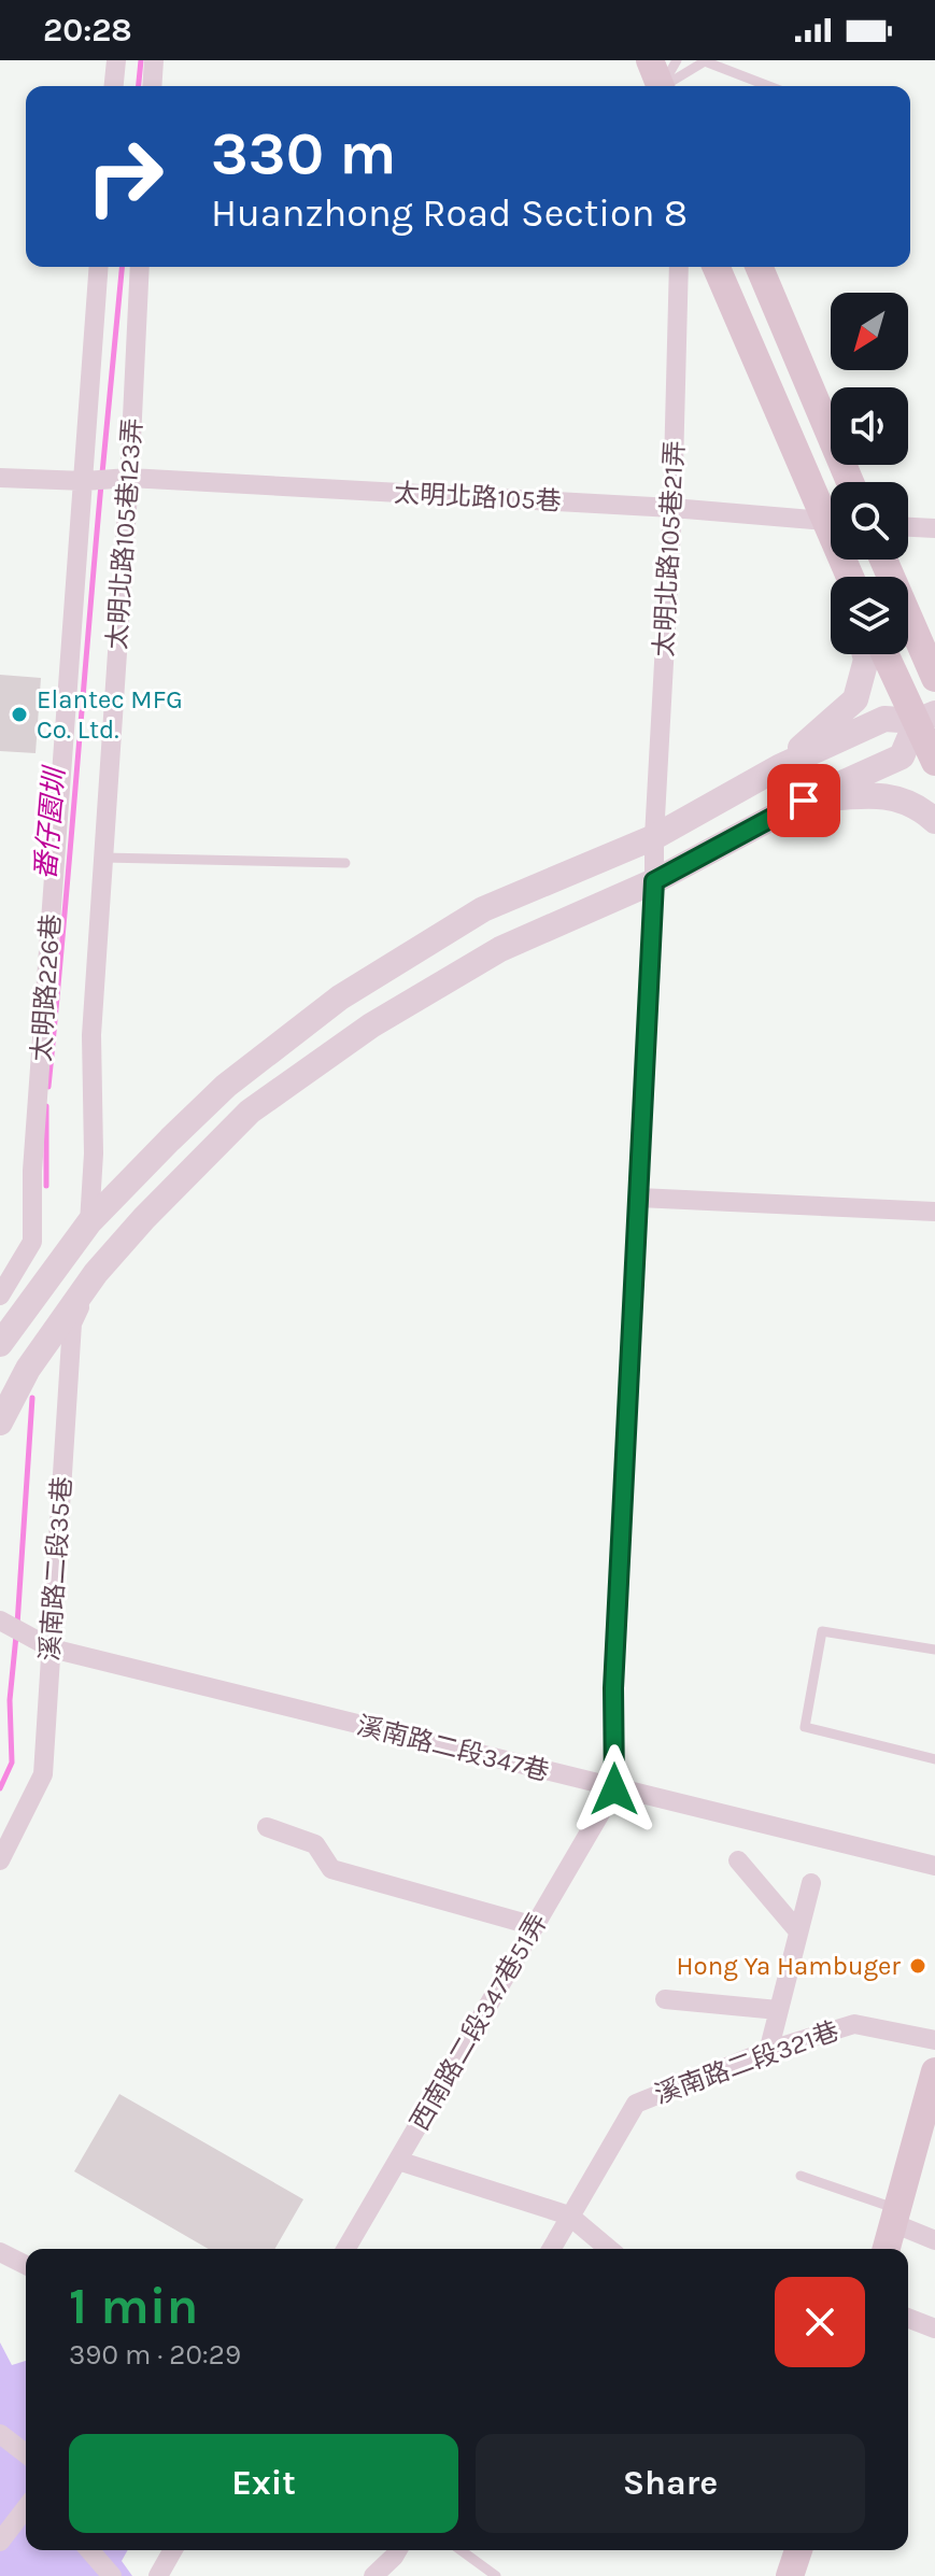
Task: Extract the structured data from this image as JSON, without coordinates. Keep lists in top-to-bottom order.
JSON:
{
  "streets": {
    "street": [
      "太明北路105巷",
      "太明北路105巷123弄",
      "太明北路105巷21弄",
      "太明路226巷",
      "溪南路二段35巷",
      "溪南路二段347巷",
      "西南路二段347巷51弄",
      "溪南路二段321巷"
    ]
  },
  "crossings": [
    ["太明北路105巷", "太明北路105巷123弄"],
    ["太明北路105巷", "太明北路105巷21弄"],
    ["太明北路105巷", "太明路226巷"],
    ["太明北路105巷21弄", "溪南路二段347巷"],
    ["太明北路105巷21弄", "西南路二段347巷51弄"],
    ["溪南路二段35巷", "溪南路二段347巷"],
    ["溪南路二段347巷", "西南路二段347巷51弄"]
  ],
  "water": ["番仔園圳"],
  "places": ["Elantec MFG Co. Ltd.", "Hong Ya Hambuger"],
  "north": "bottom left",
  "page": {
    "status": "20:28",
    "turn": ["330 m", "Huanzhong Road Section 8"],
    "heading": ["1 min", "390 m · 20:29"],
    "buttons": ["Exit", "Share"]
  }
}
